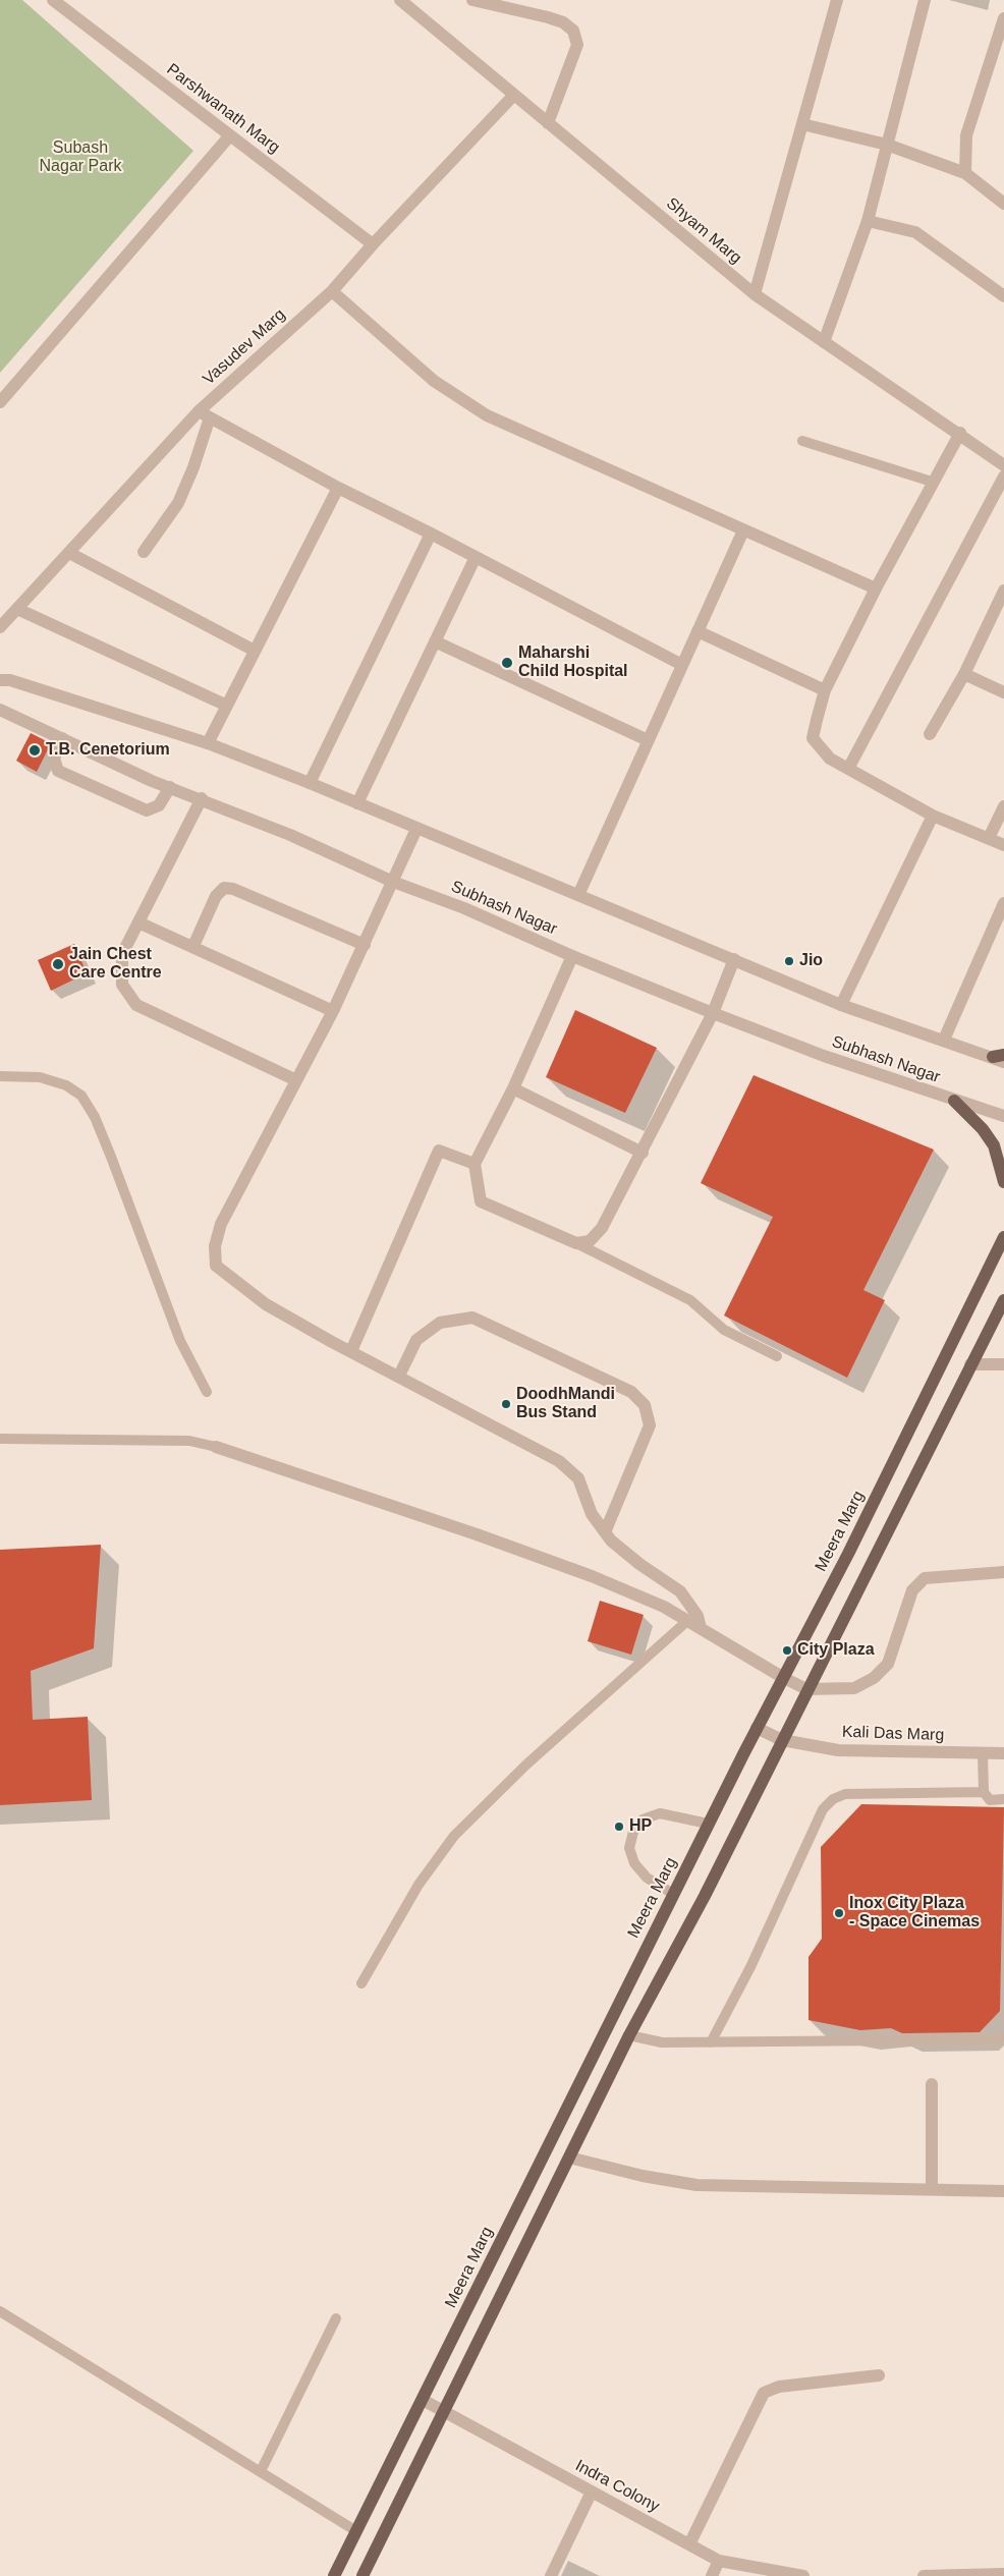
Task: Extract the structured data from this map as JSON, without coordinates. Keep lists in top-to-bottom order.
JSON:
{
  "streets": {
    "main road": ["Meera Marg"],
    "street": [
      "Parshwanath Marg",
      "Shyam Marg",
      "Vasudev Marg",
      "Subhash Nagar",
      "Kali Das Marg",
      "Indra Colony"
    ]
  },
  "crossings": [
    ["Parshwanath Marg", "Vasudev Marg"],
    ["Shyam Marg", "Vasudev Marg"],
    ["Meera Marg", "Kali Das Marg"],
    ["Meera Marg", "Indra Colony"]
  ],
  "parks": ["Subash Nagar Park"],
  "places": [
    "Maharshi Child Hospital",
    "T.B. Cenetorium",
    "Jio",
    "Jain Chest Care Centre",
    "DoodhMandi Bus Stand",
    "City Plaza",
    "HP",
    "Inox City Plaza - Space Cinemas"
  ]
}
